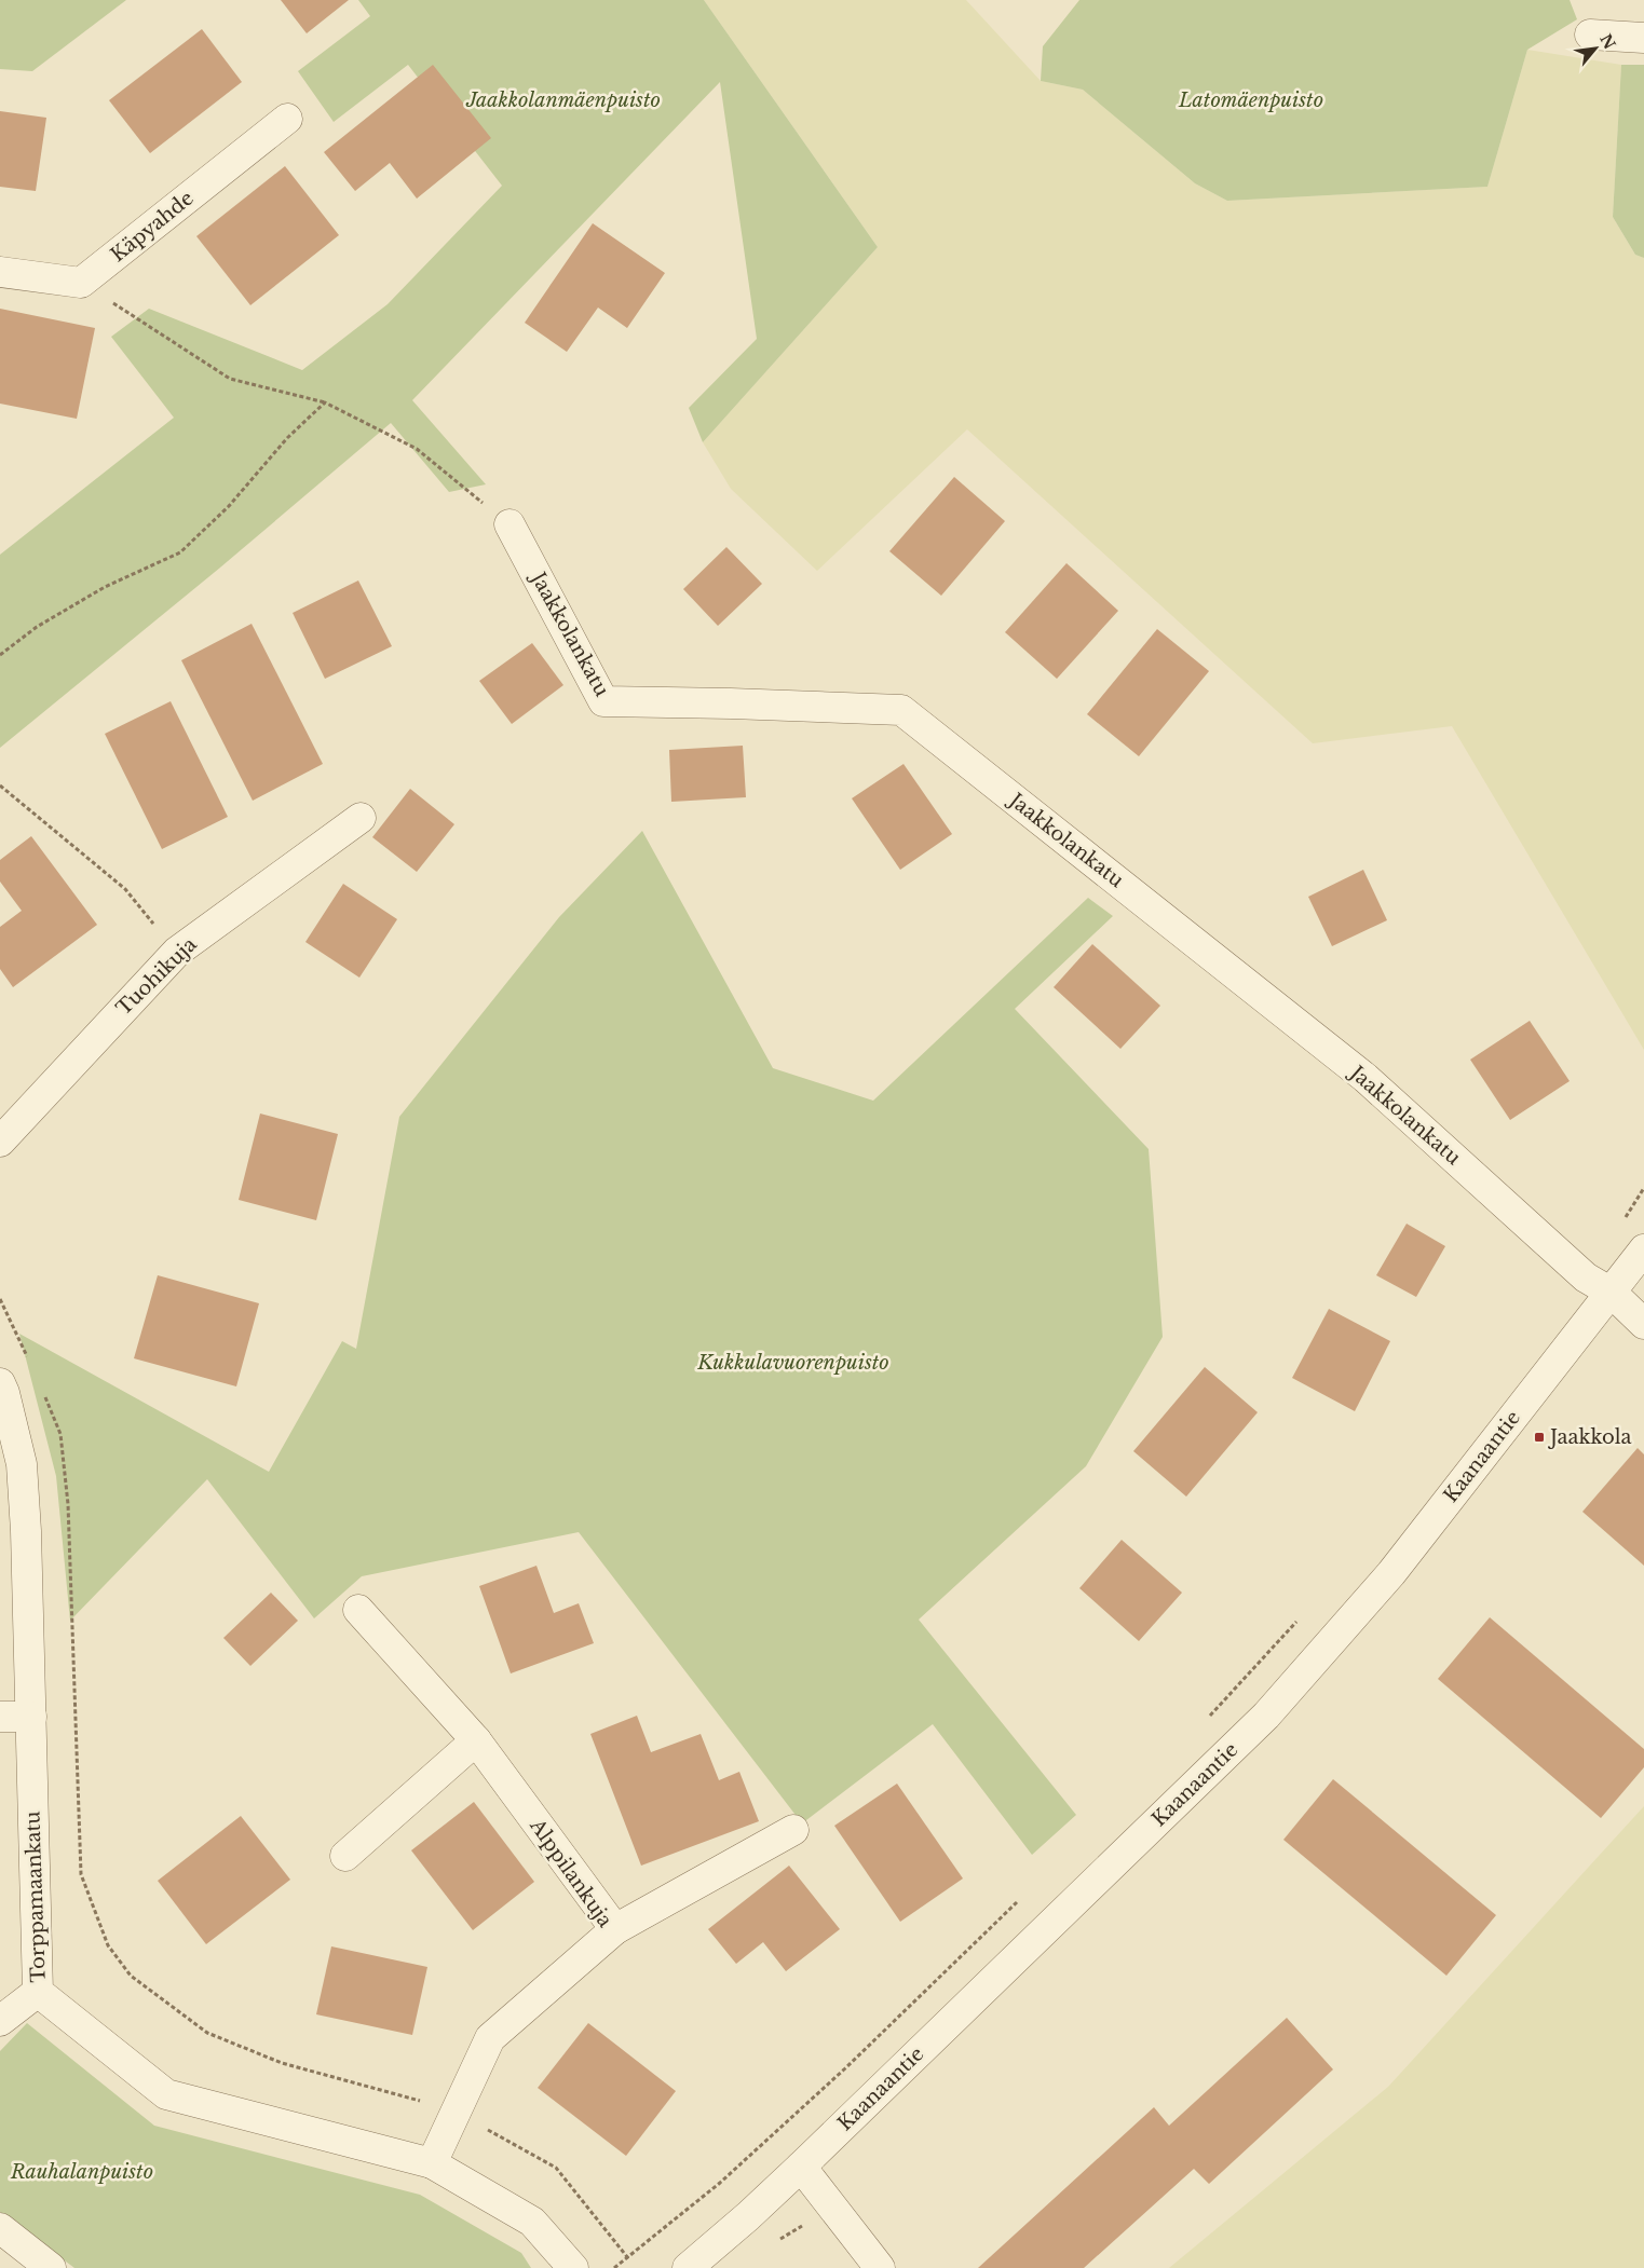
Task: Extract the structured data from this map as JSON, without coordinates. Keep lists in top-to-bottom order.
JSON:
{
  "streets": {
    "street": [
      "Käpyahde",
      "Jaakkolankatu",
      "Tuohikuja",
      "Kaanaantie",
      "Alppilankuja",
      "Torppamaankatu"
    ]
  },
  "crossings": [
    ["Jaakkolankatu", "Kaanaantie"],
    ["Alppilankuja", "Torppamaankatu"]
  ],
  "parks": [
    "Jaakkolanmäenpuisto",
    "Latomäenpuisto",
    "Kukkulavuorenpuisto",
    "Rauhalanpuisto"
  ],
  "places": {
    "transit": ["Jaakkola"]
  },
  "north": "top right"
}
